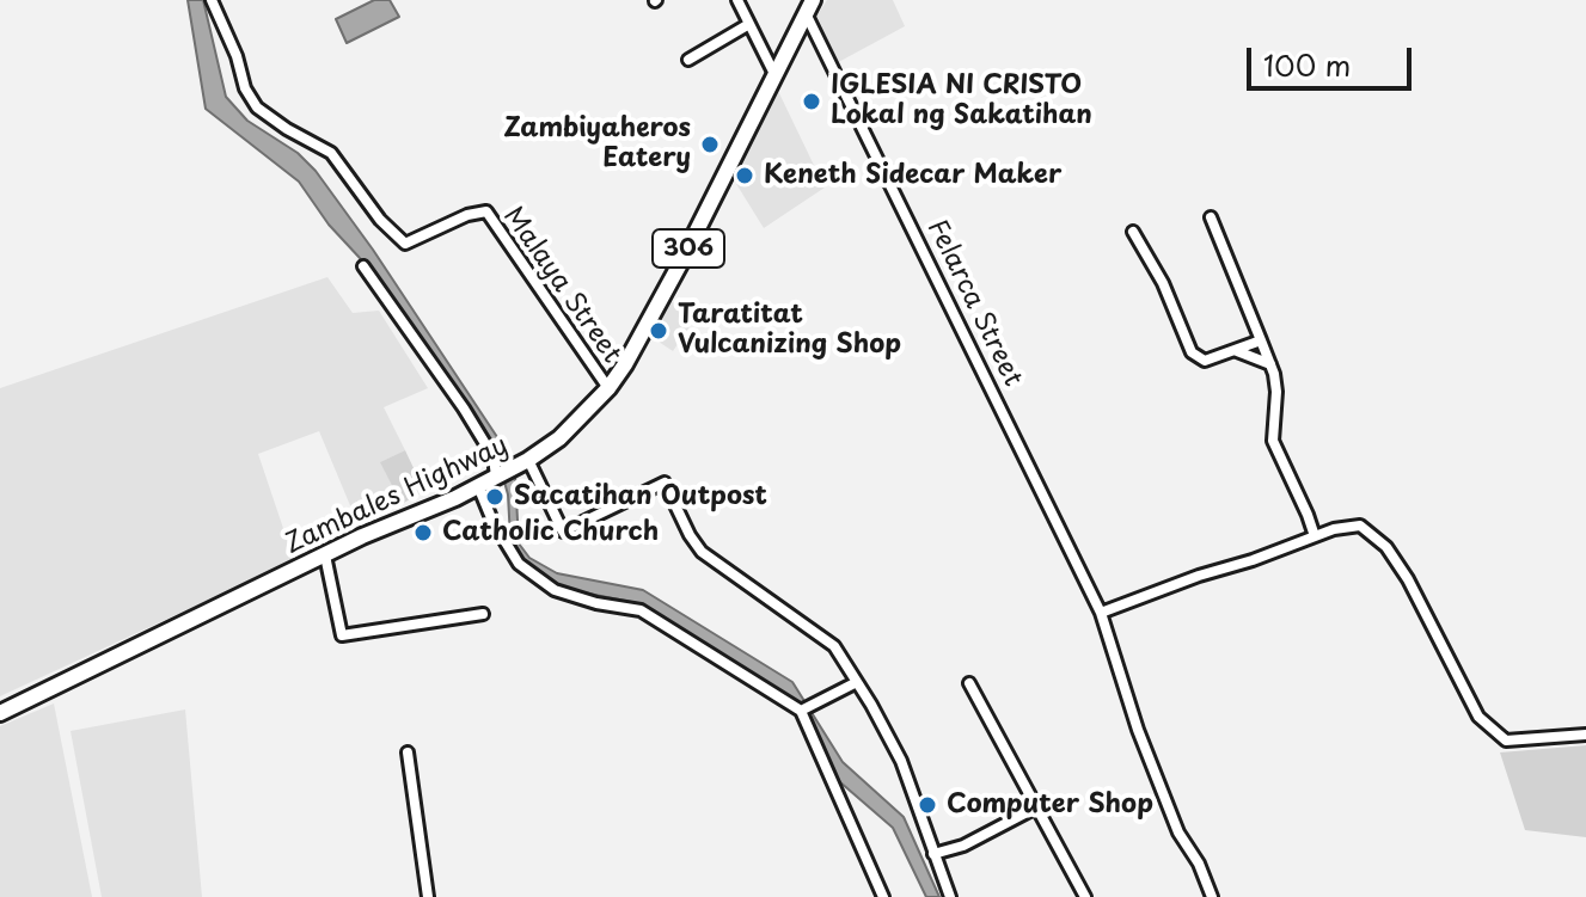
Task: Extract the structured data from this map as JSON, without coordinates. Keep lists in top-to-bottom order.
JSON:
{
  "streets": {
    "main road": ["306", "Zambales Highway"],
    "street": ["Malaya Street", "Felarca Street"]
  },
  "crossings": [
    ["Malaya Street", "Zambales Highway"],
    ["Felarca Street", "Zambales Highway"]
  ],
  "places": [
    "IGLESIA NI CRISTO Lokal ng Sakatihan",
    "Zambiyaheros Eatery",
    "Keneth Sidecar Maker",
    "Taratitat Vulcanizing Shop",
    "Sacatihan Outpost",
    "Catholic Church",
    "Computer Shop"
  ],
  "scale_bar": "100 m"
}
